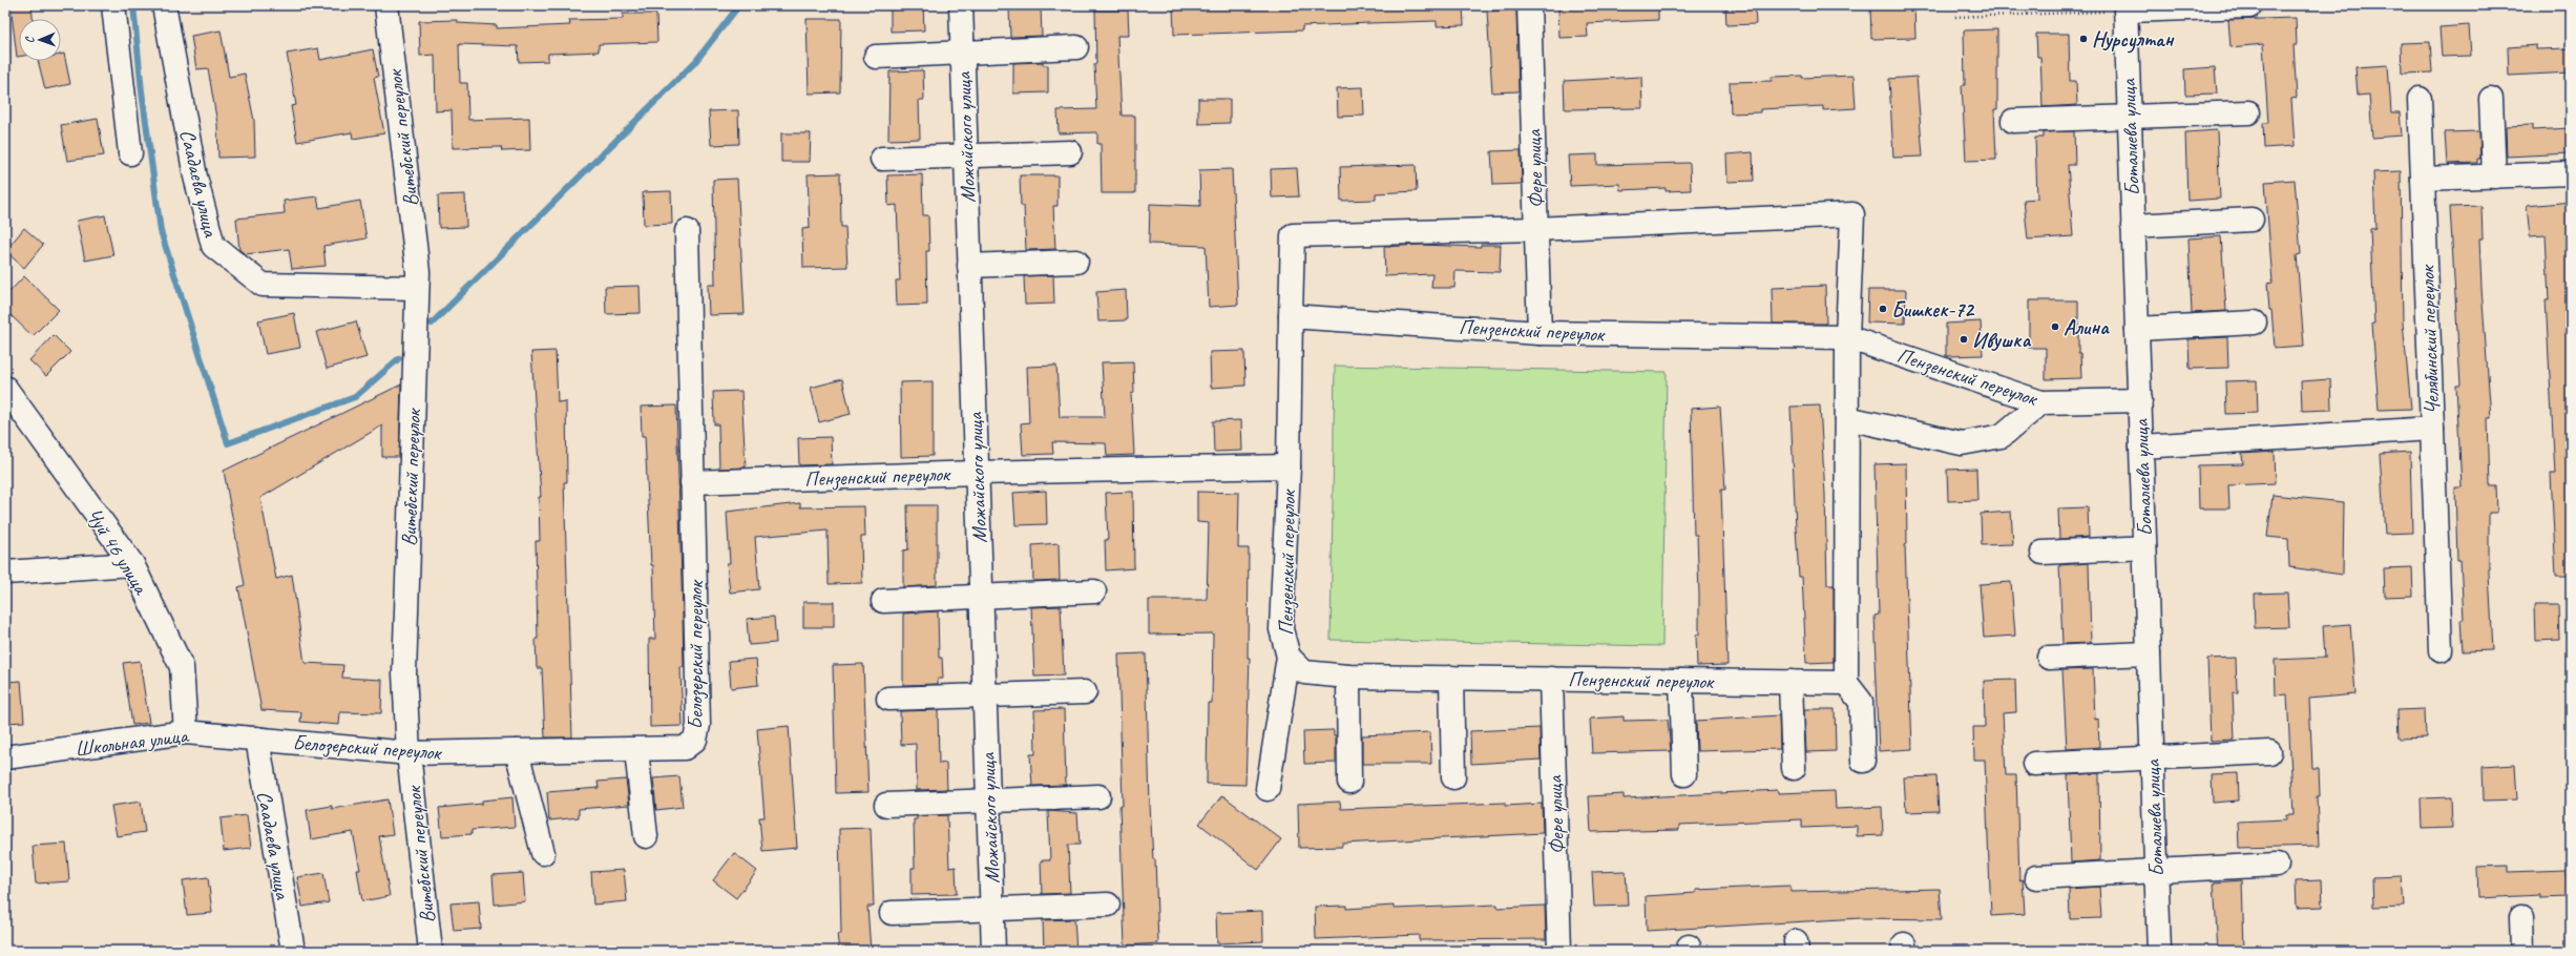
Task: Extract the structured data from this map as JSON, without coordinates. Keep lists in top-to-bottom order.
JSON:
{
  "streets": {
    "street": [
      "Можайского улица",
      "Боталиева улица",
      "Витебский переулок",
      "Фере улица",
      "Саадаева улица",
      "Пензенский переулок",
      "Челябинский переулок",
      "Чуй 46 улица",
      "Белозерский переулок",
      "Школьная улица"
    ]
  },
  "crossings": [
    ["Можайского улица", "Пензенский переулок"],
    ["Боталиева улица", "Пензенский переулок"],
    ["Витебский переулок", "Саадаева улица"],
    ["Витебский переулок", "Белозерский переулок"],
    ["Фере улица", "Пензенский переулок"],
    ["Саадаева улица", "Белозерский переулок"],
    ["Саадаева улица", "Школьная улица"],
    ["Пензенский переулок", "Белозерский переулок"],
    ["Чуй 46 улица", "Школьная улица"],
    ["Белозерский переулок", "Школьная улица"]
  ],
  "places": [
    "Нурсултан",
    "Бишкек-72",
    "Алина",
    "Ивушка"
  ],
  "north": "left"
}
